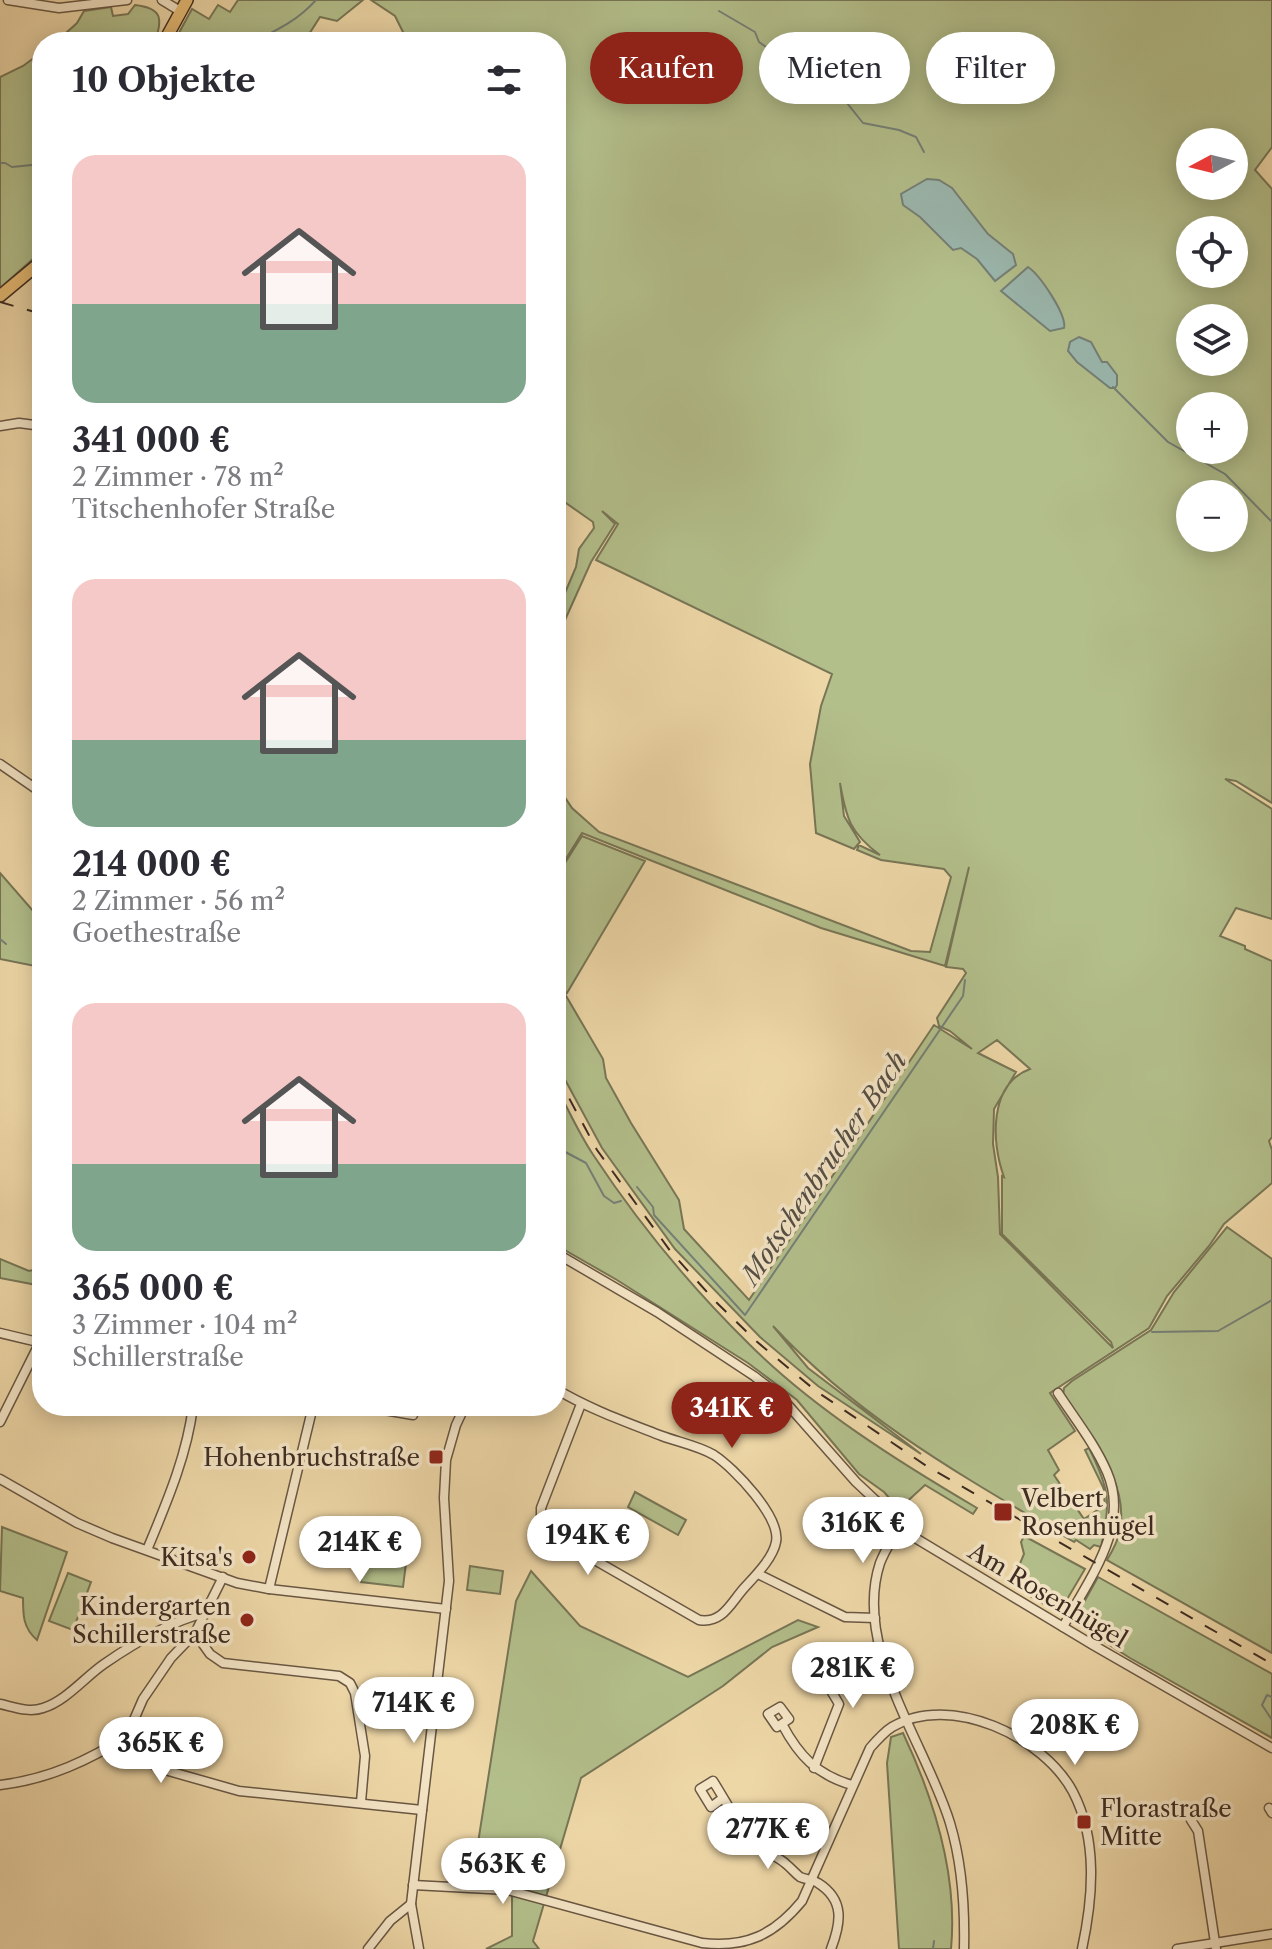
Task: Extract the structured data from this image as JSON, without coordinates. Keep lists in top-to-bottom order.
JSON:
{
  "streets": {
    "street": ["Am Rosenhügel"]
  },
  "water": ["Motschenbrucher Bach"],
  "places": {
    "transit": ["Hohenbruchstraße", "Velbert Rosenhügel", "Florastraße Mitte"],
    "other": ["Kitsa's", "Kindergarten Schillerstraße"]
  },
  "north": "left",
  "page": {
    "chip": ["Kaufen", "Mieten", "Filter"],
    "heading": "10 Objekte",
    "map_buttons": ["+", "−"],
    "list": [
      {
        "name": "341 000 €",
        "note": "2 Zimmer · 78 m² · Titschenhofer Straße"
      },
      {
        "name": "214 000 €",
        "note": "2 Zimmer · 56 m² · Goethestraße"
      },
      {
        "name": "365 000 €",
        "note": "3 Zimmer · 104 m² · Schillerstraße"
      }
    ],
    "price": [
      "341K €",
      "316K €",
      "194K €",
      "214K €",
      "281K €",
      "714K €",
      "208K €",
      "365K €",
      "277K €",
      "563K €"
    ]
  }
}
